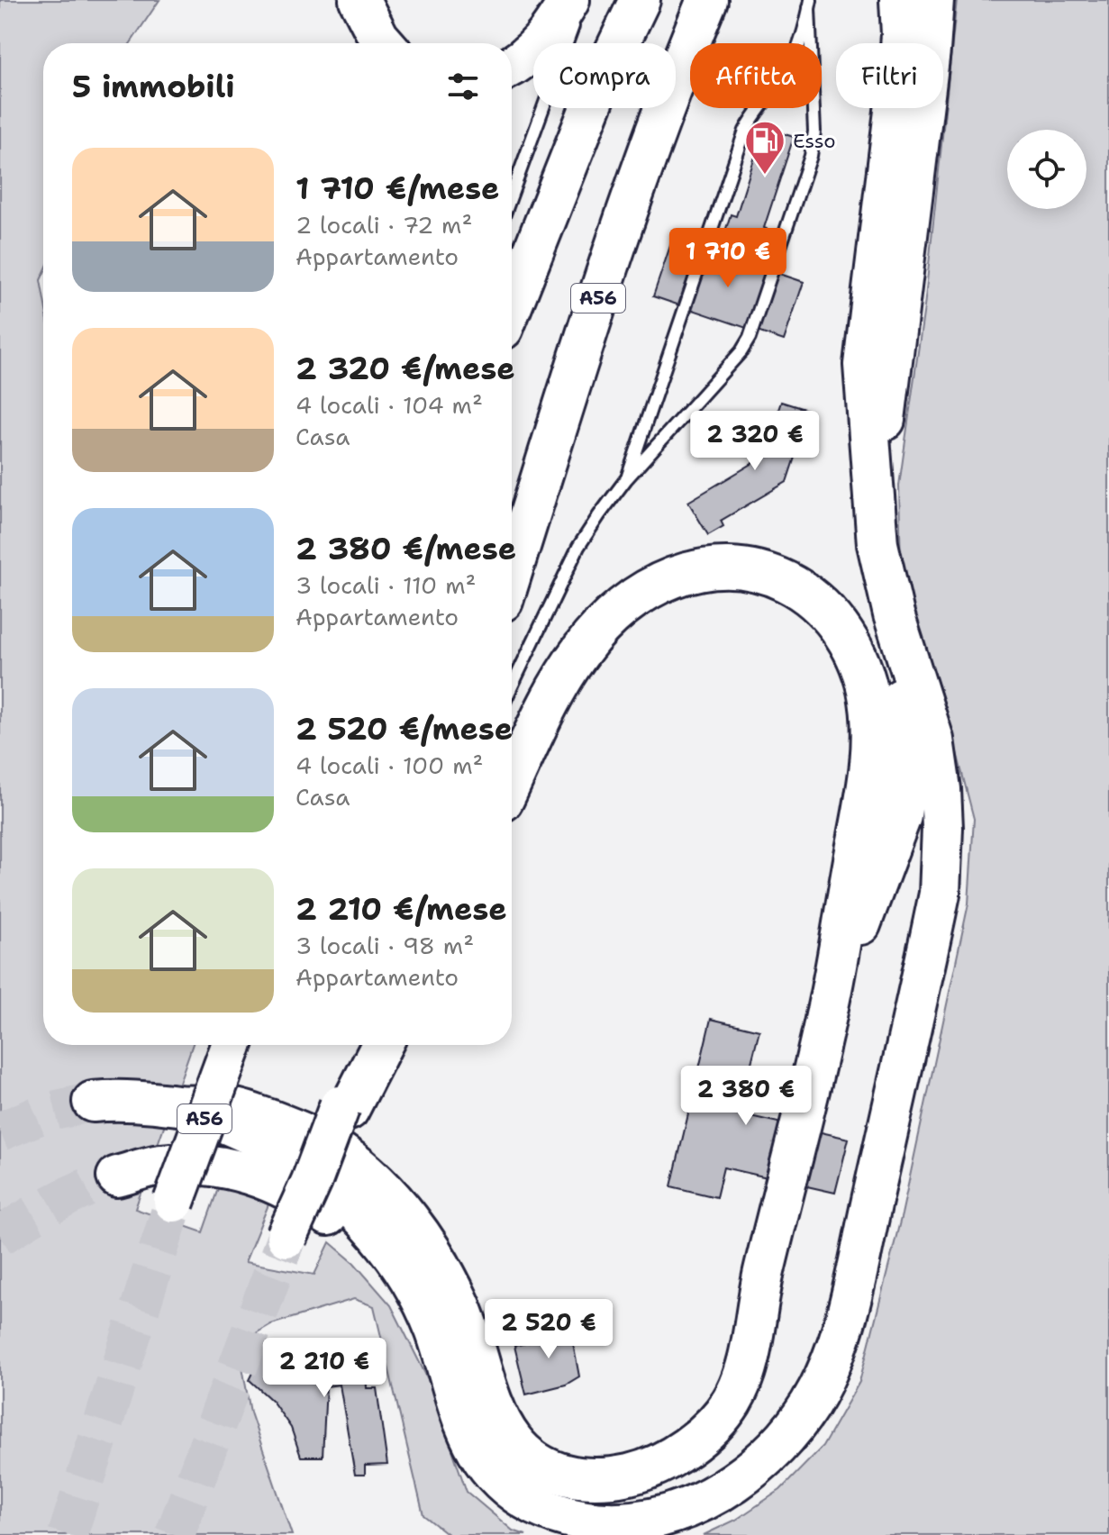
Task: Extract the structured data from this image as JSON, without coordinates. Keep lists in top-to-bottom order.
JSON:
{
  "streets": {
    "highway": ["A56"]
  },
  "places": {
    "fuel station": ["Esso"]
  },
  "page": {
    "chip": ["Compra", "Affitta", "Filtri"],
    "heading": "5 immobili",
    "list": [
      {
        "name": "1 710 €/mese",
        "note": "2 locali · 72 m² · Appartamento"
      },
      {
        "name": "2 320 €/mese",
        "note": "4 locali · 104 m² · Casa"
      },
      {
        "name": "2 380 €/mese",
        "note": "3 locali · 110 m² · Appartamento"
      },
      {
        "name": "2 520 €/mese",
        "note": "4 locali · 100 m² · Casa"
      },
      {
        "name": "2 210 €/mese",
        "note": "3 locali · 98 m² · Appartamento"
      }
    ],
    "price": [
      "1 710 €",
      "2 320 €",
      "2 380 €",
      "2 520 €",
      "2 210 €"
    ]
  }
}
